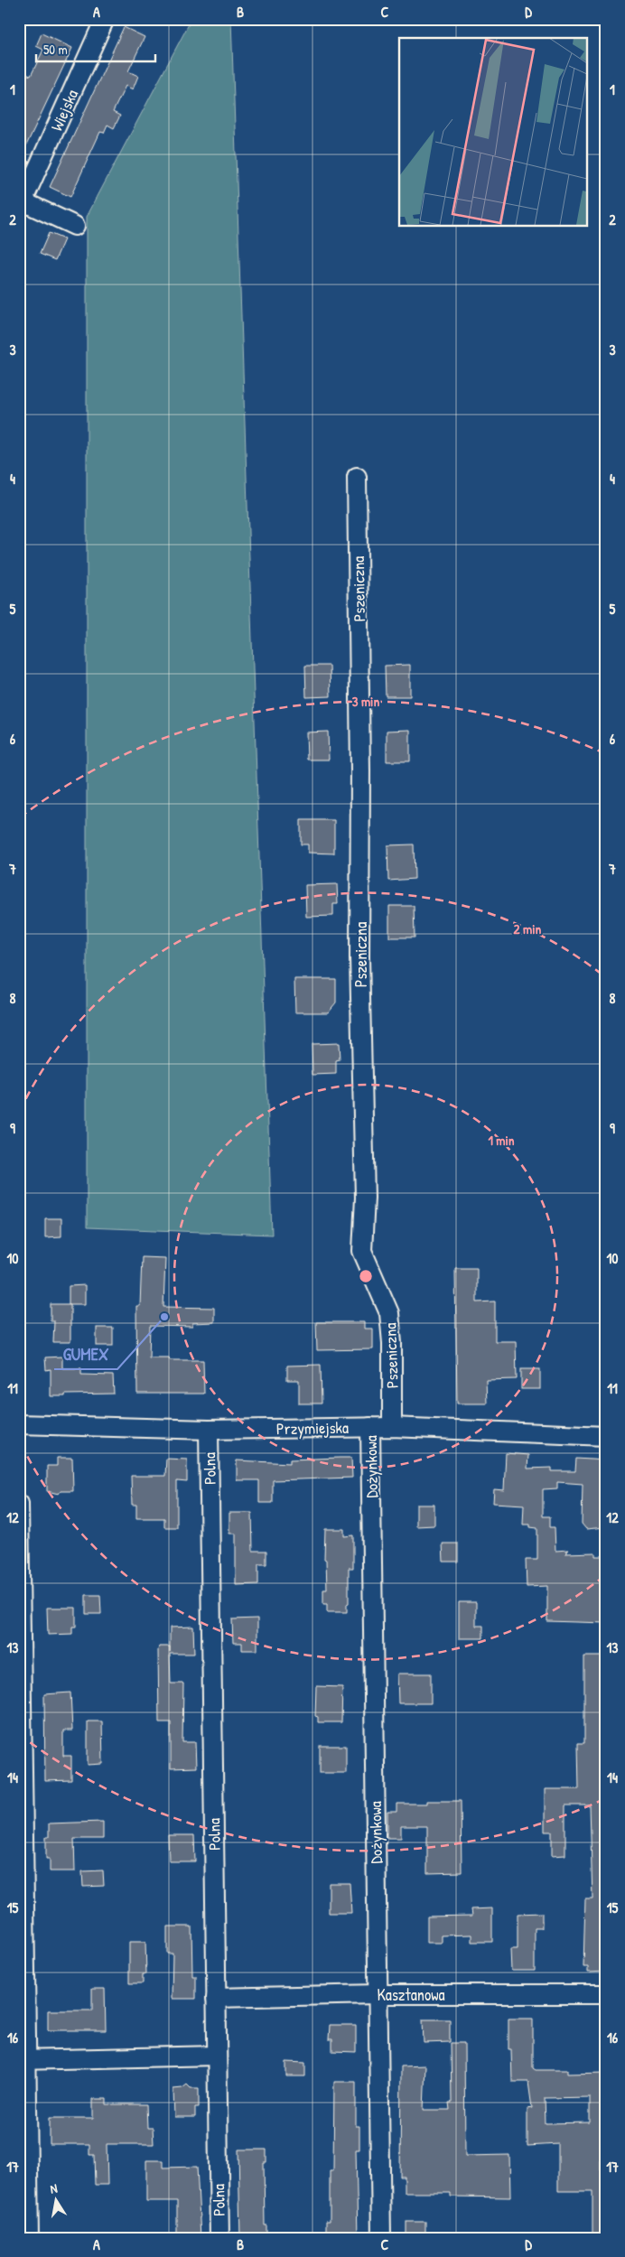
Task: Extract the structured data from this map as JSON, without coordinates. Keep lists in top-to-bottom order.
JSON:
{
  "streets": {
    "street": [
      "Wiejska",
      "Pszeniczna",
      "Przymiejska",
      "Dożynkowa",
      "Polna",
      "Kasztanowa"
    ]
  },
  "crossings": [
    ["Pszeniczna", "Przymiejska"],
    ["Przymiejska", "Dożynkowa"],
    ["Przymiejska", "Polna"],
    ["Dożynkowa", "Kasztanowa"],
    ["Polna", "Kasztanowa"]
  ],
  "places": ["GUMEX"],
  "scale_bar": "50 m",
  "north": "top",
  "grid": {
    "columns": [
      "A",
      "B",
      "C",
      "D"
    ],
    "rows": [
      "1",
      "2",
      "3",
      "4",
      "5",
      "6",
      "7",
      "8",
      "9",
      "10",
      "11",
      "12",
      "13",
      "14",
      "15",
      "16",
      "17"
    ]
  },
  "rings": ["3 min", "2 min", "1 min"]
}
